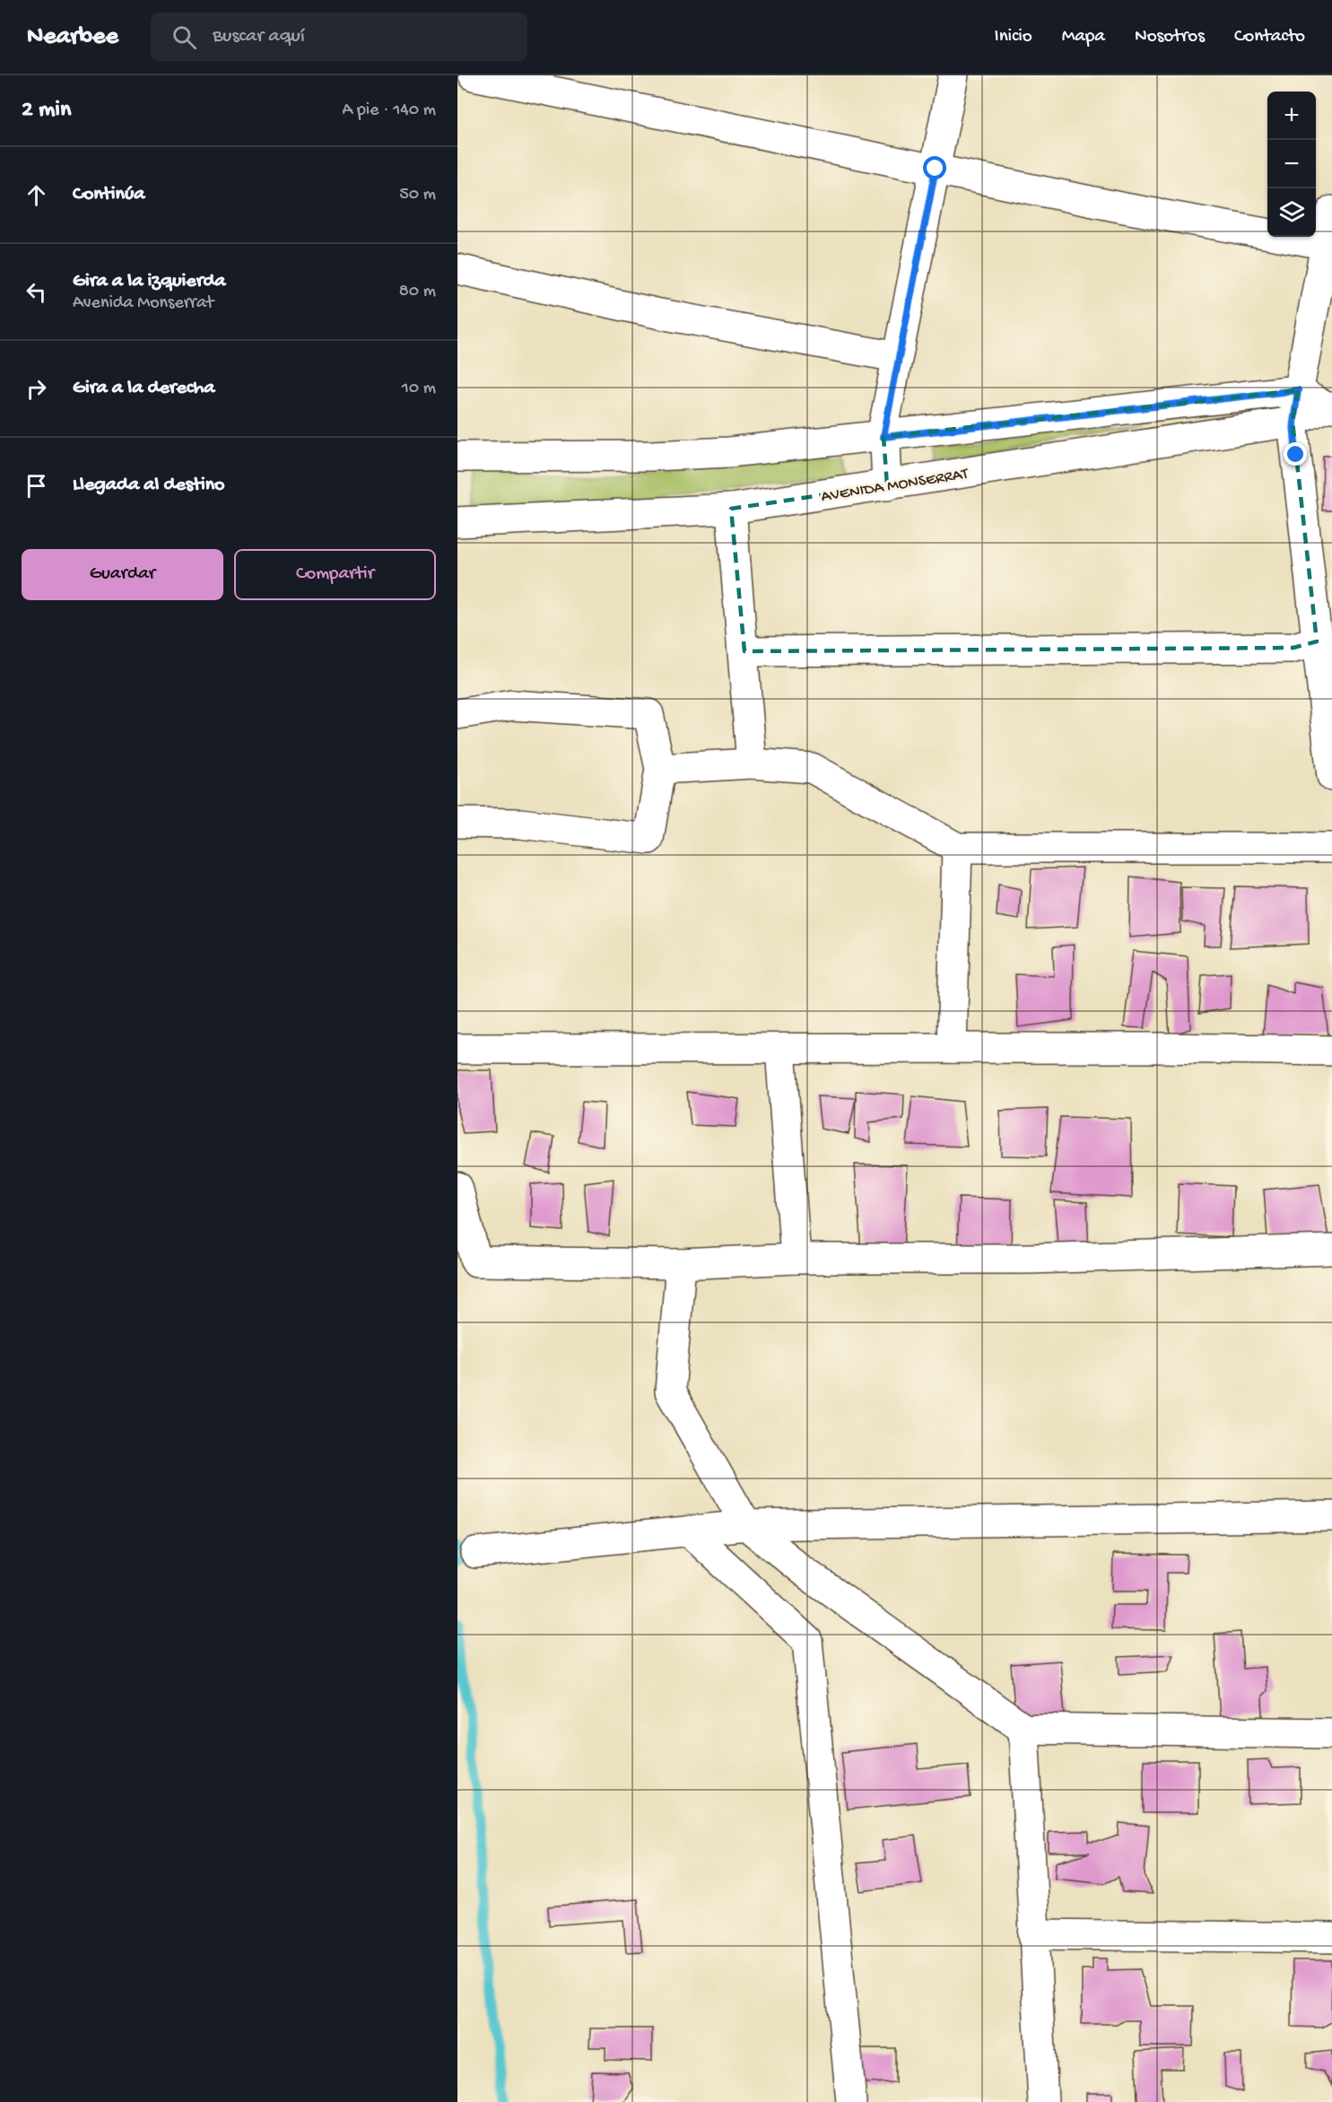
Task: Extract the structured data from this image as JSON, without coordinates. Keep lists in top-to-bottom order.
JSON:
{
  "streets": {
    "street": ["AVENIDA MONSERRAT"]
  },
  "page": {
    "header": "Nearbee",
    "search": "Buscar aquí",
    "nav": [
      "Inicio",
      "Mapa",
      "Nosotros",
      "Contacto"
    ],
    "heading": ["2 min", "A pie · 140 m"],
    "map_buttons": ["+", "−"],
    "list": [
      ["Continúa", "50 m"],
      ["Gira a la izquierda", "Avenida Monserrat", "80 m"],
      ["Gira a la derecha", "10 m"],
      "Llegada al destino"
    ],
    "buttons": ["Guardar", "Compartir"]
  }
}
